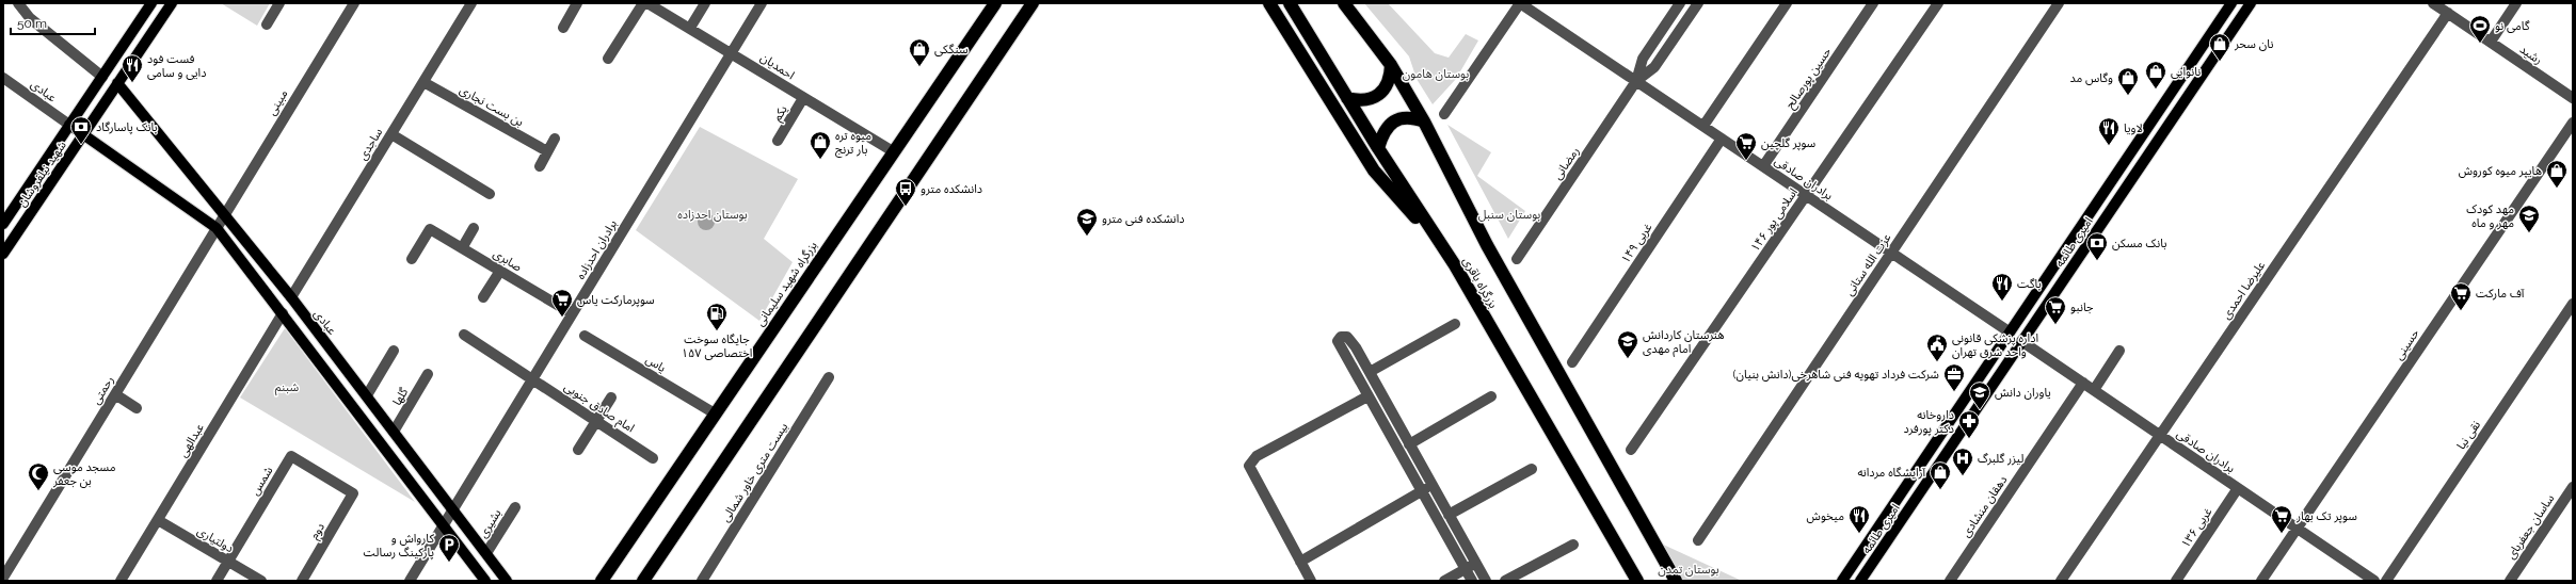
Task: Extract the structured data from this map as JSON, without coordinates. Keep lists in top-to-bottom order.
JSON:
{
  "streets": {
    "highway": ["بزرگراه باقری", "بزرگراه شهید سلیمانی"],
    "main road": ["عبادی", "شهید نیلفروشان", "امیری طائمه"],
    "street": [
      "رشید",
      "احمدیان",
      "حسین پورصالح",
      "مبینی",
      "بن بست نجاری",
      "یکم",
      "ساجدی",
      "رمضانی",
      "برادران صادقی",
      "۱۴۶ اسلامی پور",
      "۱۴۹ غربی",
      "برادران احدزاده",
      "صابری",
      "عزت الله ستانی",
      "علیرضا احمدی",
      "حسینی",
      "یاس",
      "رحمتی",
      "گلها",
      "امام صادق جنوبی",
      "نقی نیا",
      "عبدالهی",
      "بیست متری خاور شمالی",
      "شمس",
      "دهقان منشادی",
      "بشیری",
      "ساسان جعفربای",
      "۱۳۶ غربی",
      "دوم",
      "دولتیاری"
    ]
  },
  "crossings": [
    ["رشید", "علیرضا احمدی"],
    ["احمدیان", "یکم"],
    ["احمدیان", "برادران احدزاده"],
    ["احمدیان", "بزرگراه شهید سلیمانی"],
    ["حسین پورصالح", "برادران صادقی"],
    ["عبادی", "مبینی"],
    ["عبادی", "ساجدی"],
    ["عبادی", "شهید نیلفروشان"],
    ["عبادی", "برادران احدزاده"],
    ["عبادی", "رحمتی"],
    ["عبادی", "گلها"],
    ["عبادی", "بشیری"],
    ["مبینی", "رحمتی"],
    ["بن بست نجاری", "ساجدی"],
    ["رمضانی", "برادران صادقی"],
    ["برادران صادقی", "۱۴۶ اسلامی پور"],
    ["برادران صادقی", "امیری طائمه"],
    ["برادران صادقی", "۱۴۹ غربی"],
    ["برادران صادقی", "عزت الله ستانی"],
    ["برادران صادقی", "علیرضا احمدی"],
    ["برادران صادقی", "حسینی"],
    ["برادران صادقی", "دهقان منشادی"],
    ["برادران صادقی", "۱۳۶ غربی"],
    ["برادران احدزاده", "صابری"],
    ["برادران احدزاده", "امام صادق جنوبی"],
    ["بزرگراه شهید سلیمانی", "یاس"],
    ["عبدالهی", "دولتیاری"],
    ["شمس", "دوم"],
    ["شمس", "دولتیاری"]
  ],
  "parks": [
    "بوستان هامون",
    "بوستان احدزاده",
    "بوستان سنبل",
    "شبنم",
    "بوستان تمدن"
  ],
  "places": {
    "sports": ["گامی نو"],
    "shop": [
      "نان سحر",
      "سنگکی",
      "نانوایی",
      "وگاس مد",
      "میوه تره بار ترنج",
      "هایپر میوه کوروش",
      "آرایشگاه مردانه"
    ],
    "restaurant": [
      "فست فود دایی و سامی",
      "لاویا",
      "باگت",
      "میخوش"
    ],
    "bank": ["بانک پاسارگاد", "بانک مسکن"],
    "supermarket": [
      "سوپر گلچین",
      "آف مارکت",
      "سوپرمارکت یاس",
      "جانبو",
      "سوپر تک بهار"
    ],
    "bus stop": ["دانشکده مترو"],
    "school or university": [
      "مهد کودک مهر و ماه",
      "دانشکده فنی مترو",
      "هنرستان کاردانش امام مهدی",
      "یاوران دانش"
    ],
    "fuel station": ["جایگاه سوخت اختصاصی ۱۵۷"],
    "public building": ["اداره پزشكی قانونی واحد شرق تهران"],
    "office": ["شرکت فرداد تهویه فنی شاهرخی(دانش بنیان)"],
    "pharmacy": ["داروخانه دکتر پورفرد"],
    "hospital": ["لیزر گلبرگ"],
    "mosque": ["مسجد موسی بن جعفر"],
    "parking": ["کارواش و پارکینگ رسالت"]
  },
  "scale_bar": "50 m"
}
